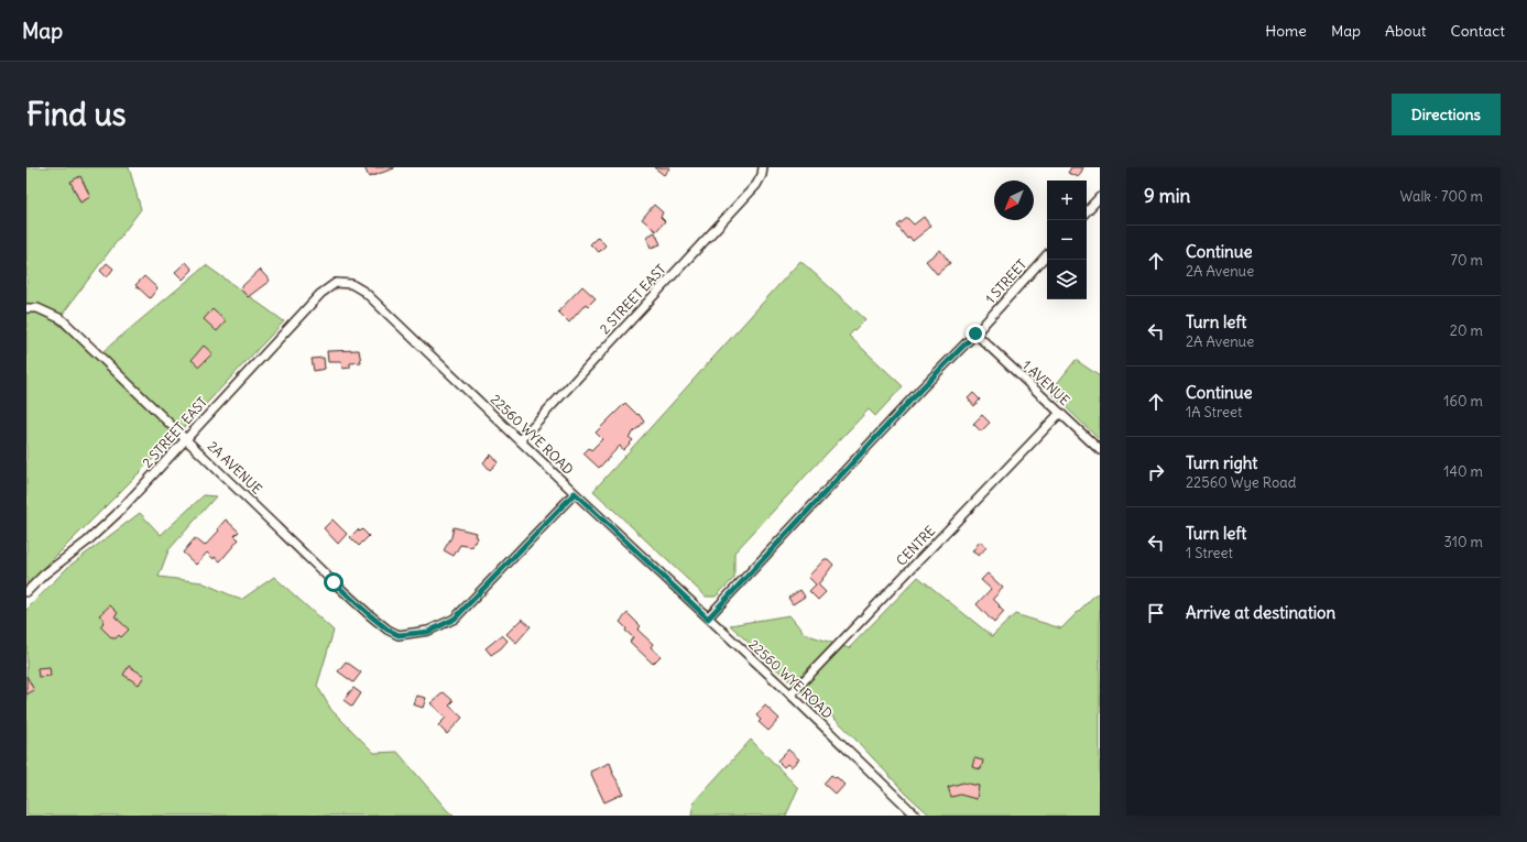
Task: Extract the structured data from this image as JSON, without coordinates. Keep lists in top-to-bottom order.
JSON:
{
  "streets": {
    "street": [
      "1 STREET",
      "2 STREET EAST",
      "1 AVENUE",
      "22560 WYE ROAD",
      "2A AVENUE",
      "CENTRE"
    ]
  },
  "crossings": [
    ["1 STREET", "1 AVENUE"],
    ["1 STREET", "22560 WYE ROAD"],
    ["2 STREET EAST", "22560 WYE ROAD"],
    ["2 STREET EAST", "2A AVENUE"],
    ["1 AVENUE", "CENTRE"],
    ["22560 WYE ROAD", "2A AVENUE"],
    ["22560 WYE ROAD", "CENTRE"]
  ],
  "north": "bottom left",
  "page": {
    "header": "Map",
    "nav": [
      "Home",
      "Map",
      "About",
      "Contact"
    ],
    "buttons": "Directions",
    "title": "Find us",
    "heading": ["9 min", "Walk · 700 m"],
    "map_buttons": ["+", "−"],
    "list": [
      ["Continue", "2A Avenue", "70 m"],
      ["Turn left", "2A Avenue", "20 m"],
      ["Continue", "1A Street", "160 m"],
      ["Turn right", "22560 Wye Road", "140 m"],
      ["Turn left", "1 Street", "310 m"],
      "Arrive at destination"
    ]
  }
}
